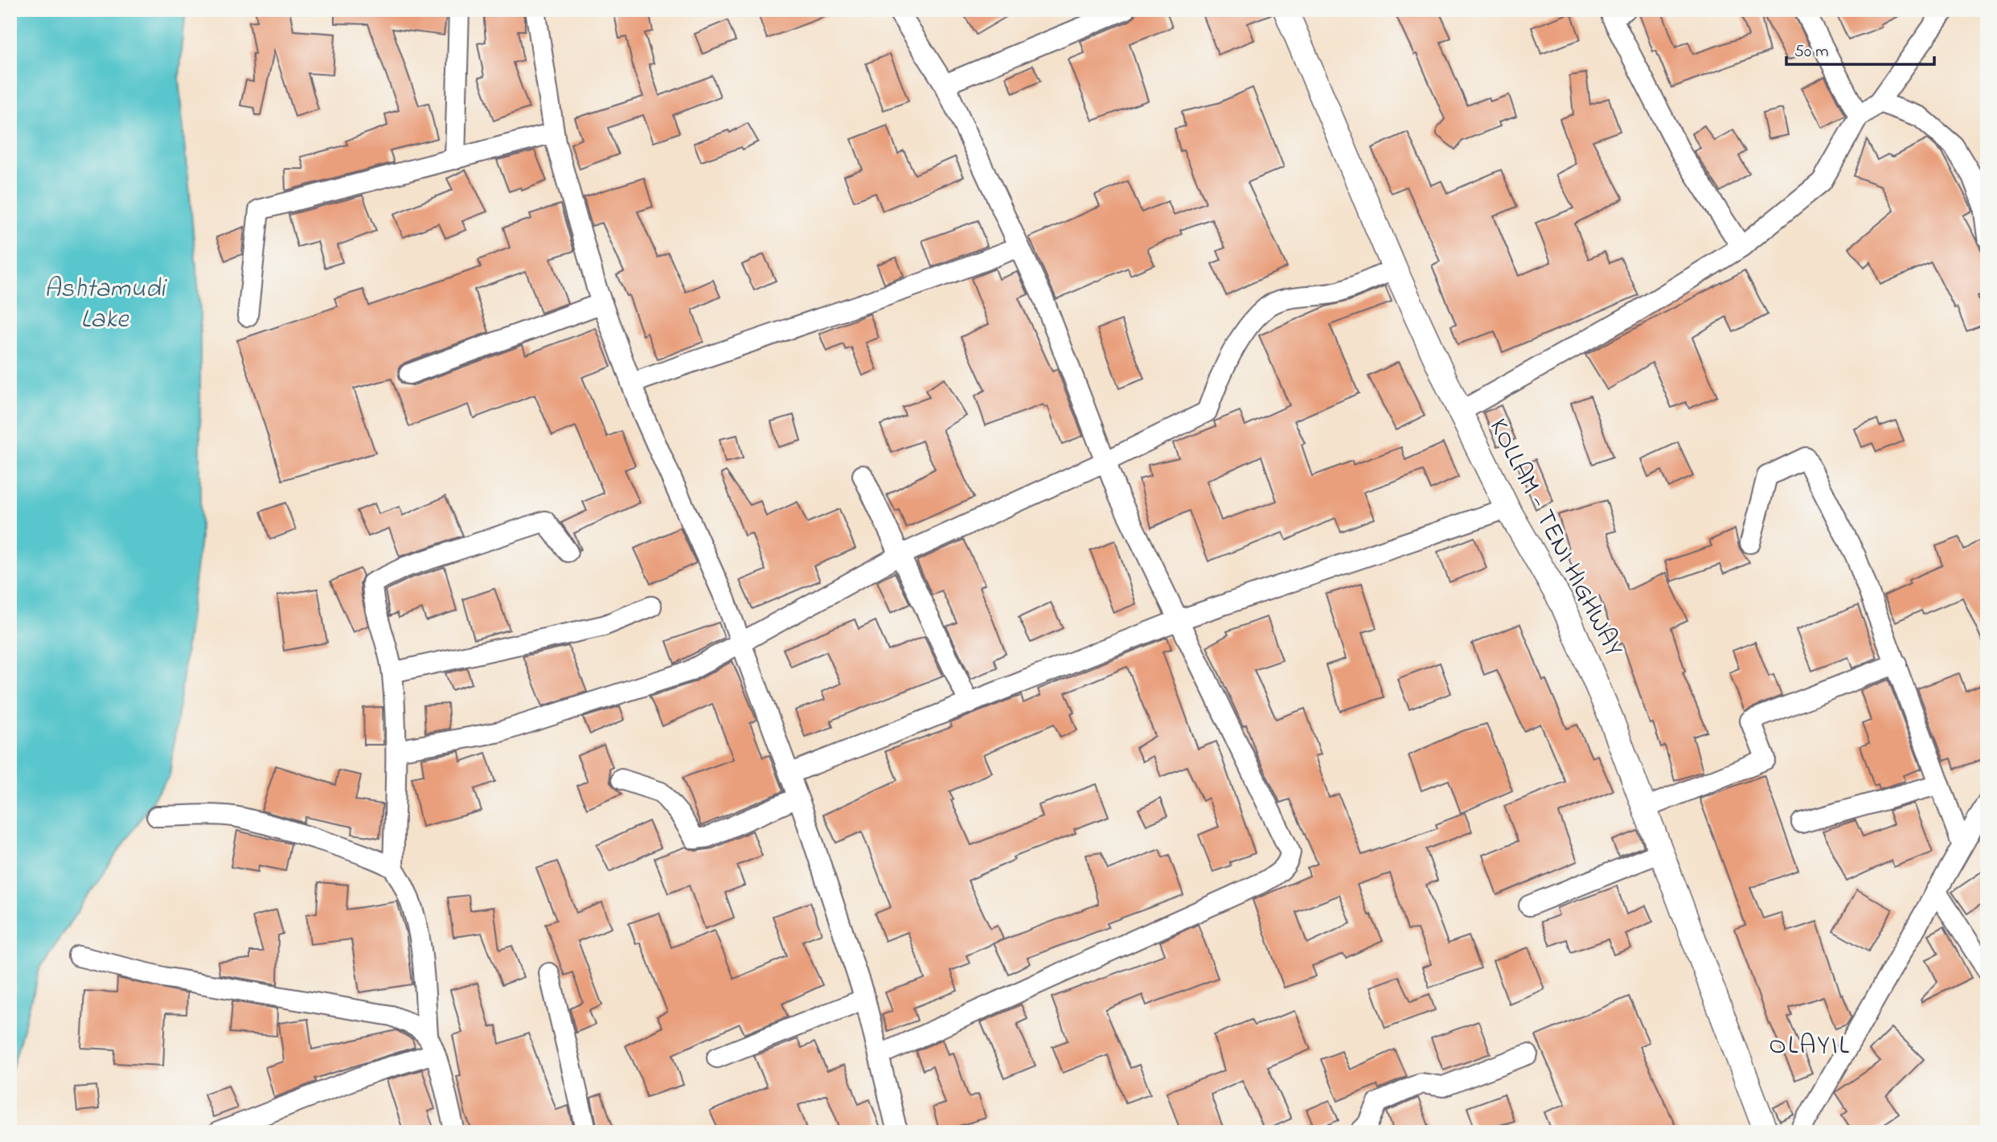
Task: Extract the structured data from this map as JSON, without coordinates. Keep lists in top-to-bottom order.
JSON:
{
  "streets": {
    "main road": ["KOLLAM - TENI HIGHWAY"]
  },
  "districts": ["OLAYIL"],
  "water": ["Ashtamudi Lake"],
  "scale_bar": "50 m"
}
